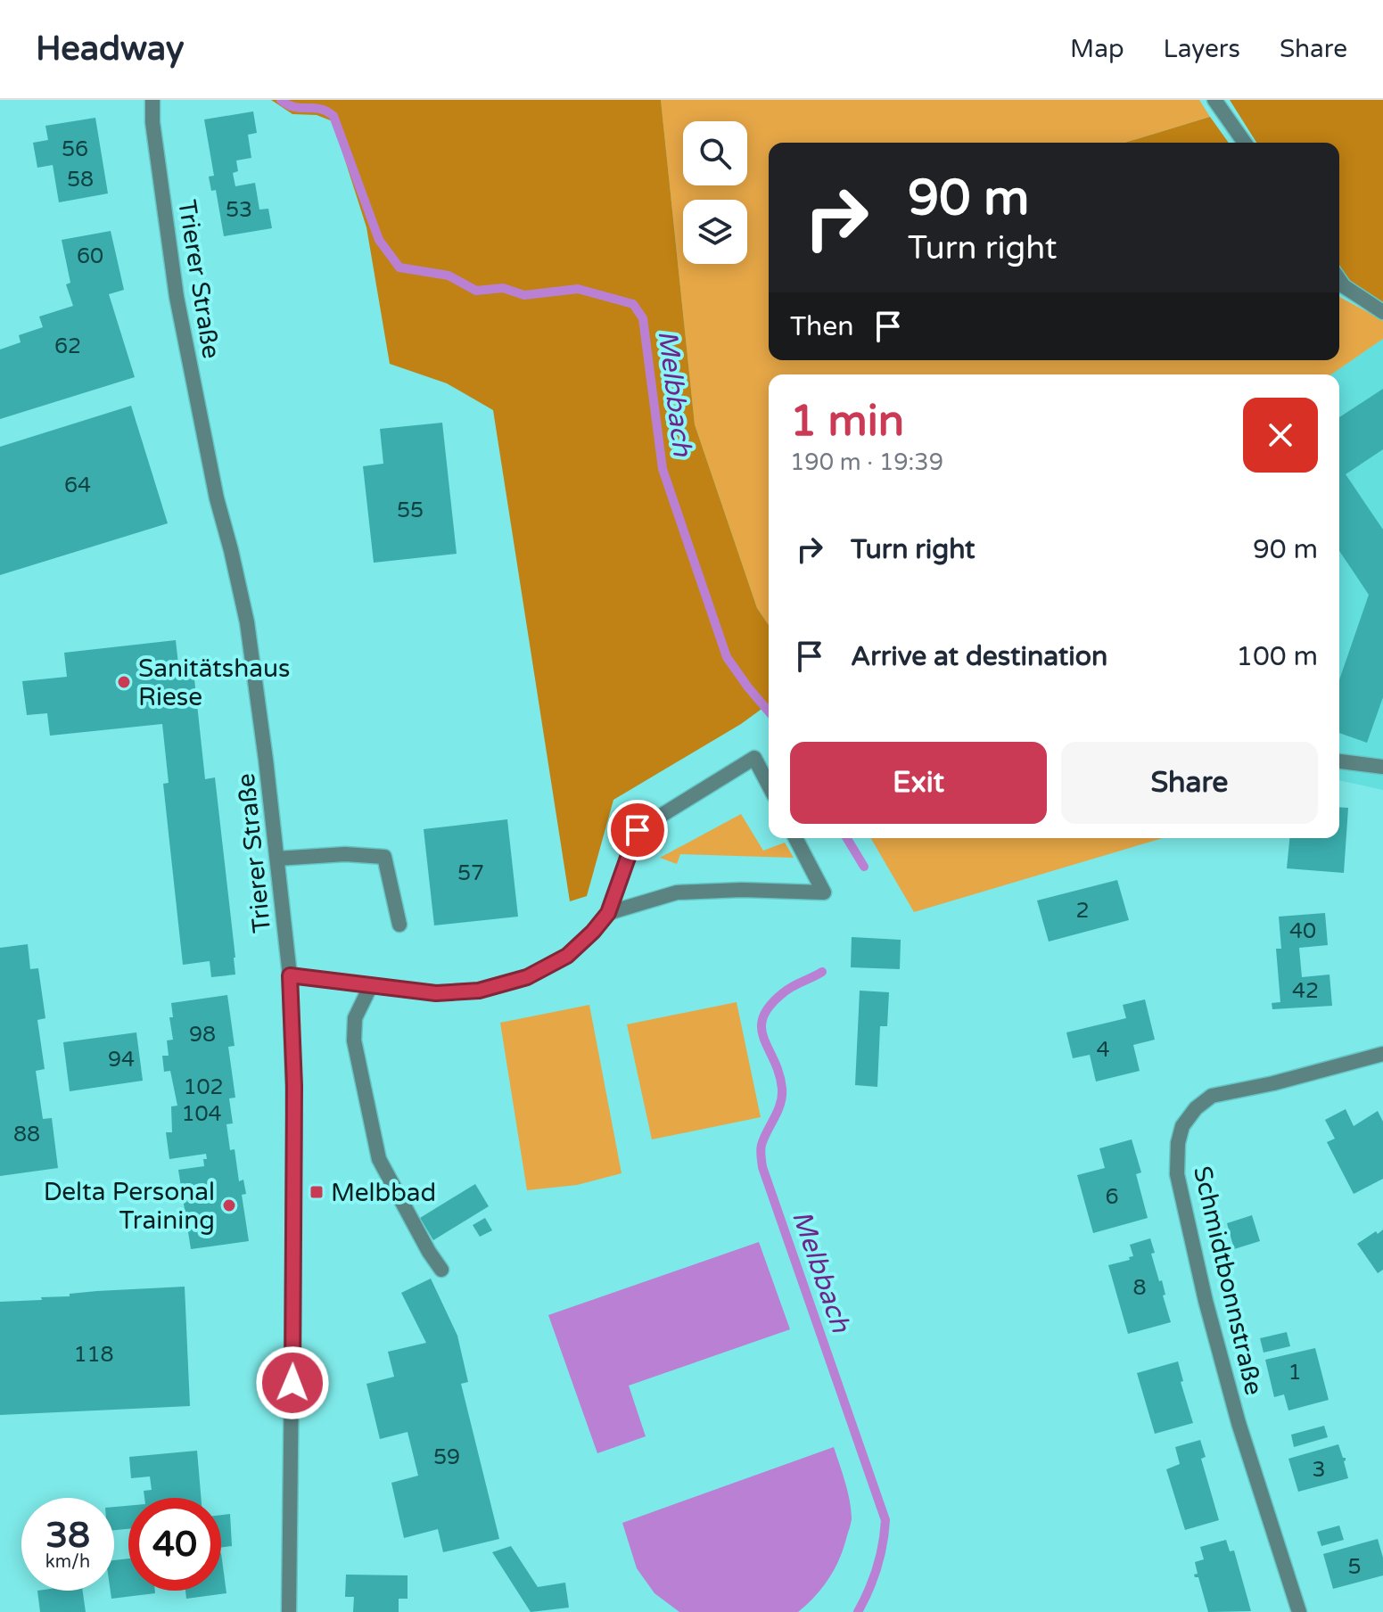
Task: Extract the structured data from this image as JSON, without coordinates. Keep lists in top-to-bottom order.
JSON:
{
  "streets": {
    "street": ["Trierer Straße", "Schmidtbonnstraße"]
  },
  "water": ["Melbbach"],
  "places": {
    "other": ["Sanitätshaus Riese", "Delta Personal Training"],
    "transit": ["Melbbad"]
  },
  "house_numbers": [
    "56",
    "58",
    "53",
    "60",
    "62",
    "64",
    "55",
    "57",
    "2",
    "40",
    "42",
    "98",
    "4",
    "94",
    "102",
    "104",
    "88",
    "6",
    "8",
    "118",
    "1",
    "59",
    "3",
    "5"
  ],
  "page": {
    "header": "Headway",
    "nav": ["Map", "Layers", "Share"],
    "turn": ["90 m", "Turn right"],
    "then": "Then",
    "heading": ["1 min", "190 m · 19:39"],
    "list": [
      {
        "name": "Turn right",
        "value": "90 m"
      },
      {
        "name": "Arrive at destination",
        "value": "100 m"
      }
    ],
    "buttons": ["Exit", "Share"],
    "speed": "38 km/h",
    "limit": "40"
  }
}
